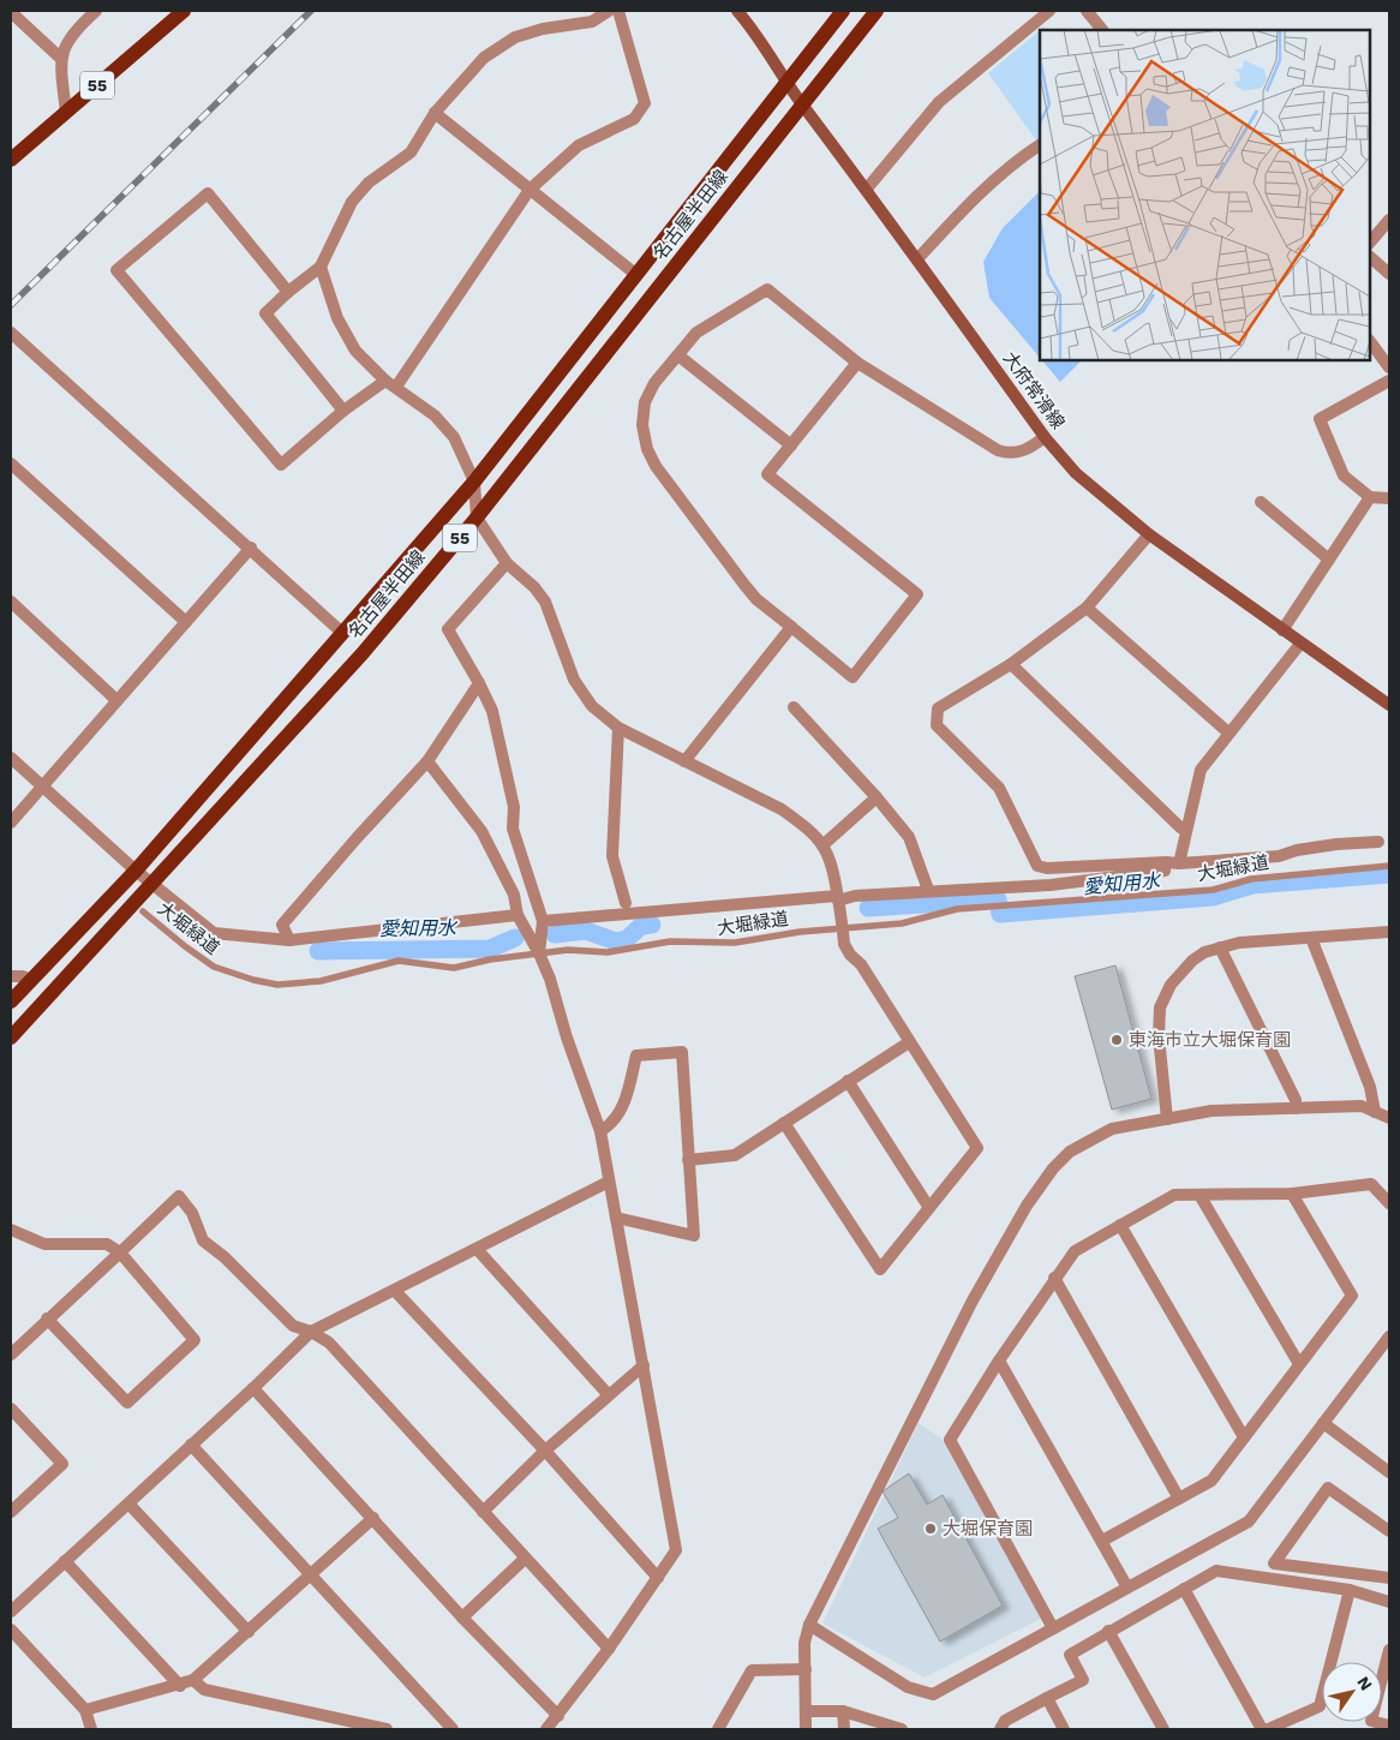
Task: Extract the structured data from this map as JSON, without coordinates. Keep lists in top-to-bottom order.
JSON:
{
  "streets": {
    "main road": ["55", "名古屋半田線", "大府常滑線"],
    "lane": ["大堀緑道"]
  },
  "crossings": [
    ["名古屋半田線", "大府常滑線"]
  ],
  "water": ["愛知用水"],
  "places": ["東海市立大堀保育園", "大堀保育園"],
  "north": "top right"
}
